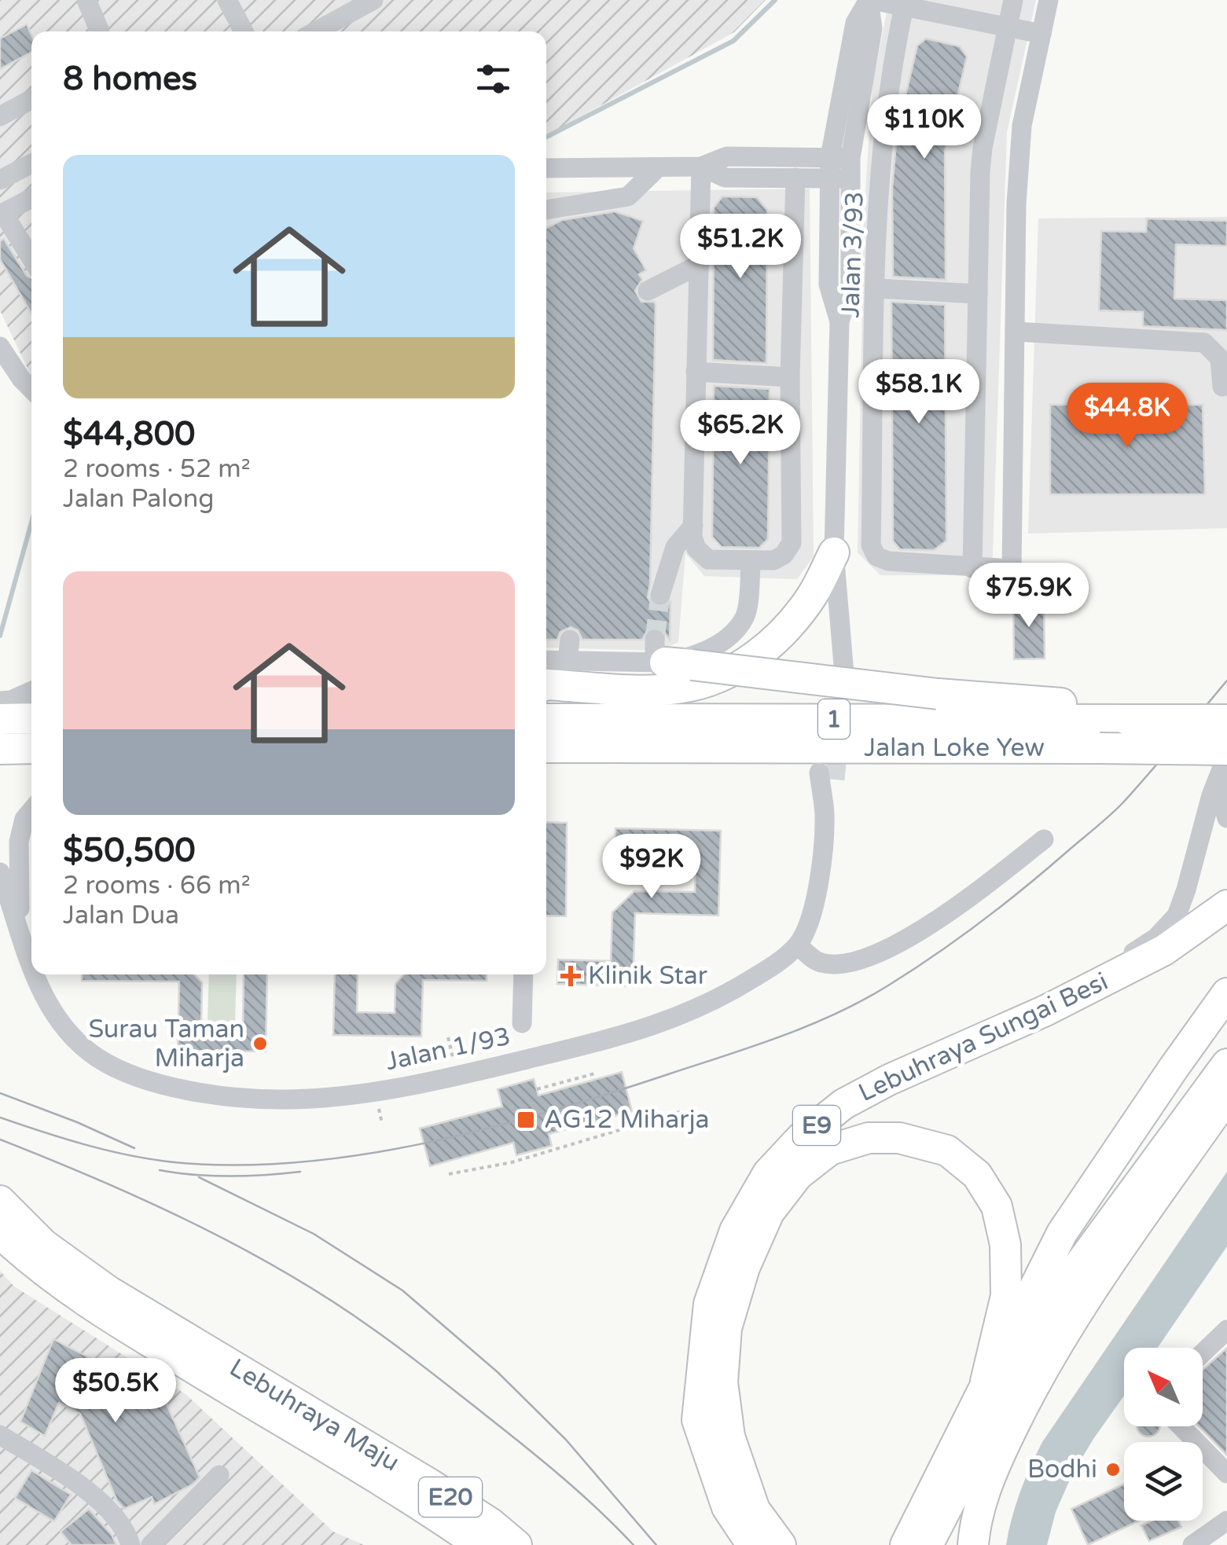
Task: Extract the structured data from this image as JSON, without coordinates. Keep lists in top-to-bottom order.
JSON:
{
  "streets": {
    "highway": [
      "1",
      "Jalan Loke Yew",
      "Lebuhraya Sungai Besi",
      "E9",
      "Lebuhraya Maju",
      "E20"
    ],
    "street": ["Jalan 3/93", "Jalan 1/93"]
  },
  "places": {
    "health": ["Klinik Star"],
    "other": ["Surau Taman Miharja", "Bodhi"],
    "transit": ["AG12 Miharja"]
  },
  "north": "top left",
  "page": {
    "heading": "8 homes",
    "price": [
      "$110K",
      "$51.2K",
      "$58.1K",
      "$44.8K",
      "$65.2K",
      "$75.9K",
      "$92K",
      "$50.5K"
    ],
    "list": [
      {
        "name": "$44,800",
        "note": "2 rooms · 52 m² · Jalan Palong"
      },
      {
        "name": "$50,500",
        "note": "2 rooms · 66 m² · Jalan Dua"
      }
    ]
  }
}
